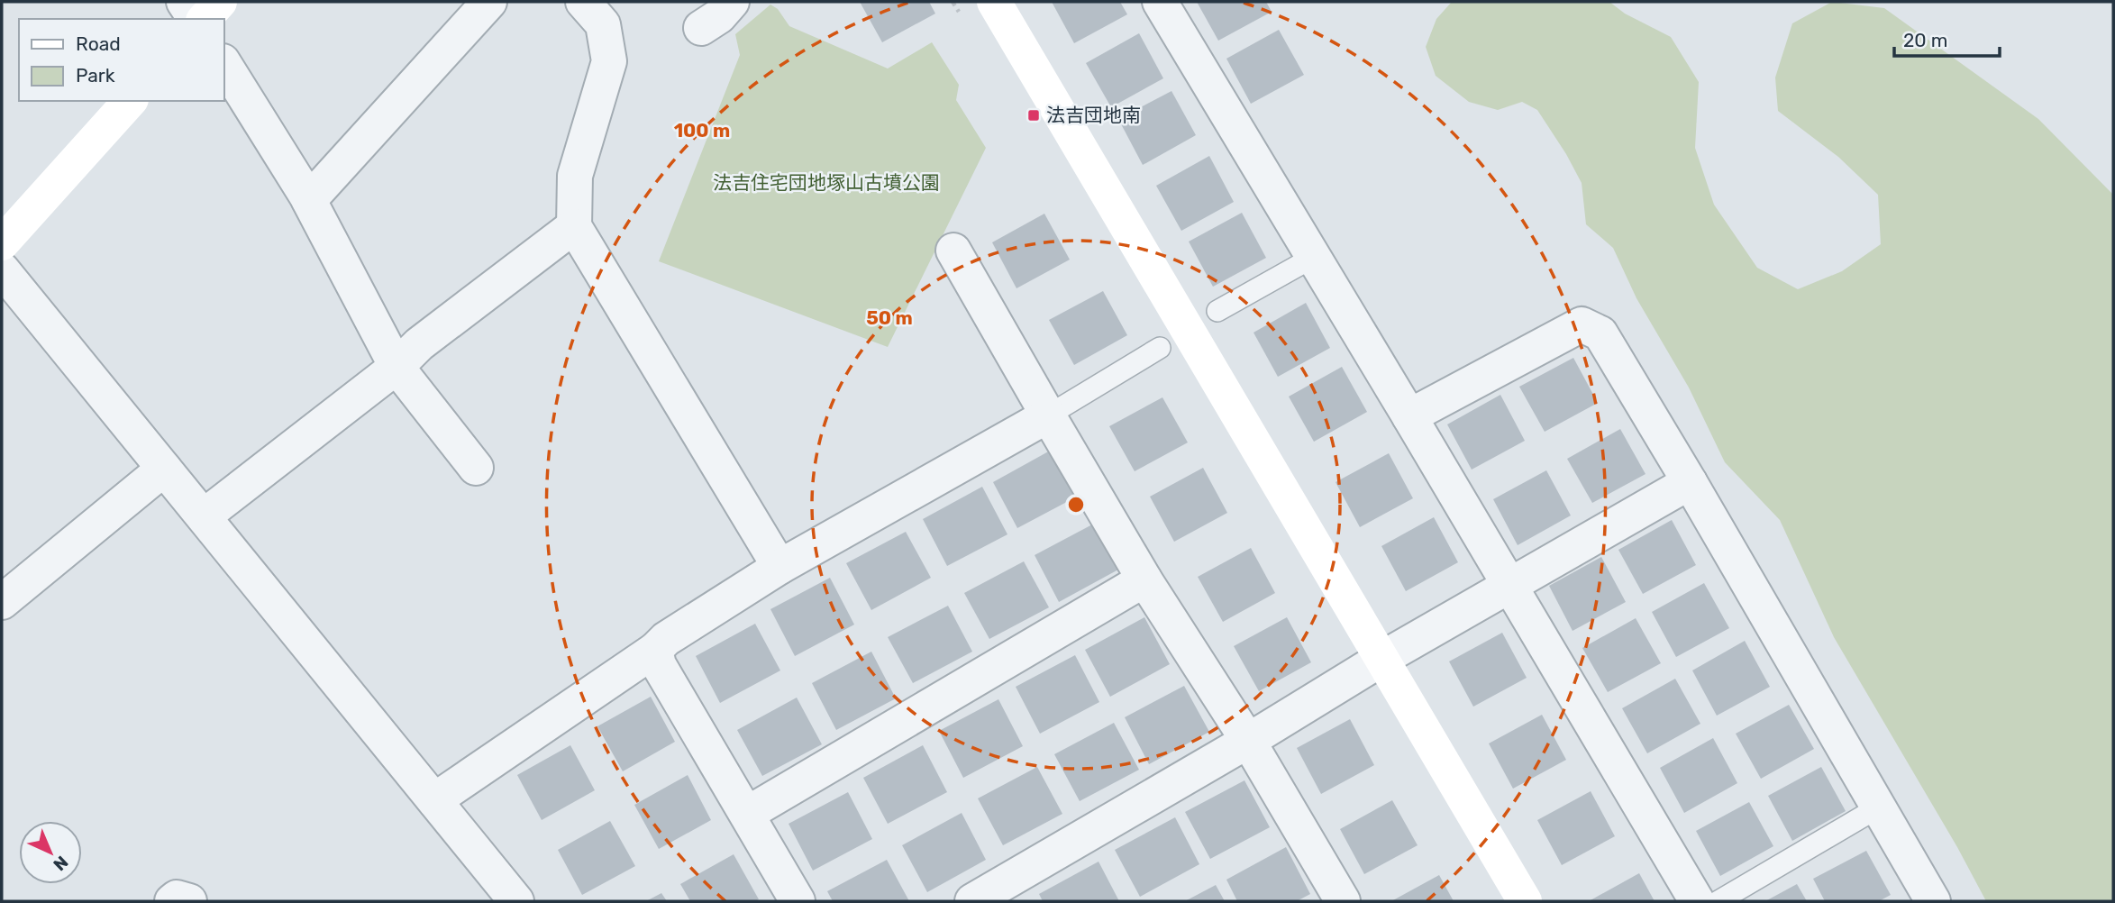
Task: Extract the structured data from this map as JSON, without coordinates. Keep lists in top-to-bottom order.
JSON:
{
  "parks": ["法吉住宅団地塚山古墳公園"],
  "places": {
    "transit": ["法吉団地南"]
  },
  "legend": ["Road", "Park"],
  "scale_bar": "20 m",
  "north": "bottom right",
  "rings": ["100 m", "50 m"]
}
